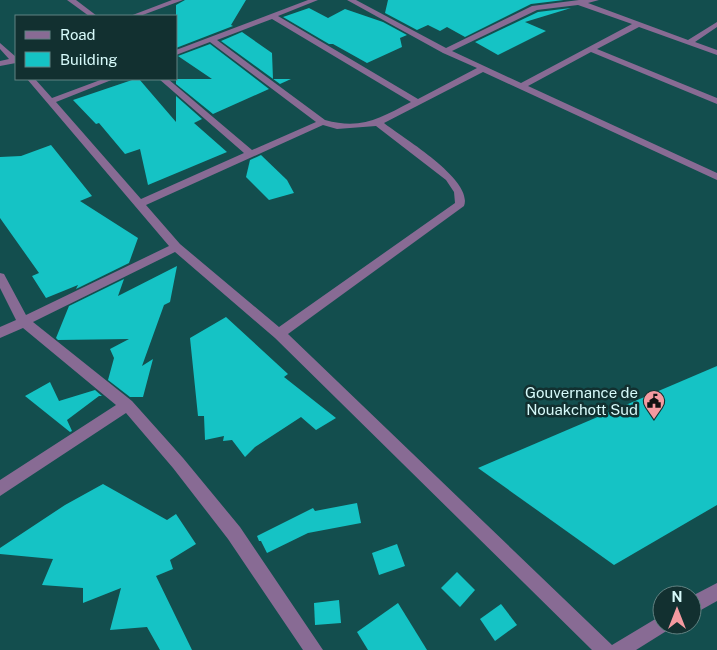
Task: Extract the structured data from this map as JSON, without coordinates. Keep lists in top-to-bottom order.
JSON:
{
  "places": {
    "public building": ["Gouvernance de Nouakchott Sud"]
  },
  "legend": ["Road", "Building"],
  "north": "top"
}
